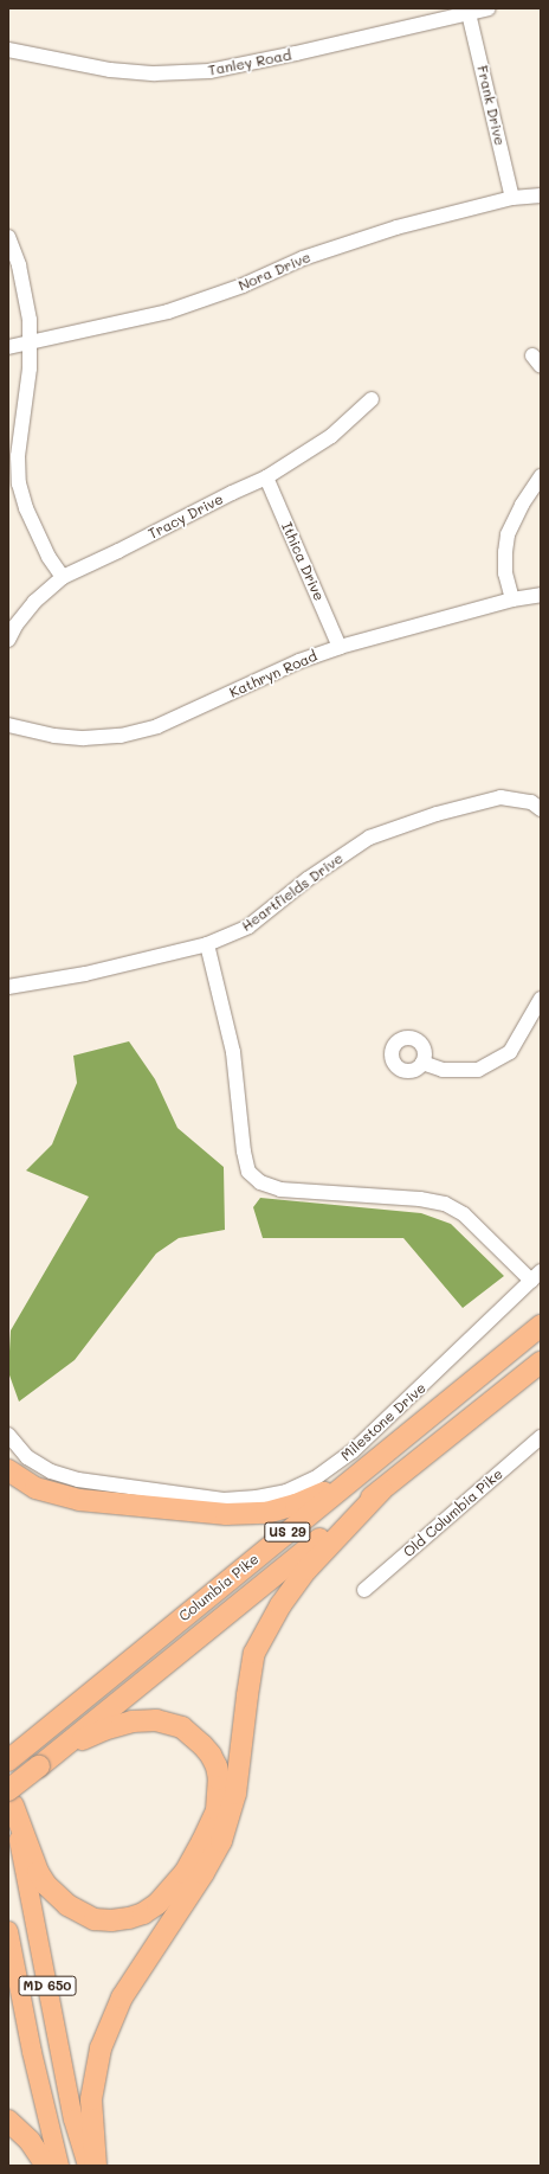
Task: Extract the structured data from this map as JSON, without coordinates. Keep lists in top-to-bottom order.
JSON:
{
  "streets": {
    "highway": ["US 29", "Columbia Pike"],
    "main road": ["MD 650"],
    "street": [
      "Tanley Road",
      "Frank Drive",
      "Nora Drive",
      "Tracy Drive",
      "Ithica Drive",
      "Kathryn Road",
      "Heartfields Drive",
      "Milestone Drive",
      "Old Columbia Pike"
    ]
  },
  "crossings": [
    ["Tanley Road", "Frank Drive"],
    ["Frank Drive", "Nora Drive"],
    ["Tracy Drive", "Ithica Drive"],
    ["Ithica Drive", "Kathryn Road"],
    ["Columbia Pike", "MD 650"]
  ]
}
